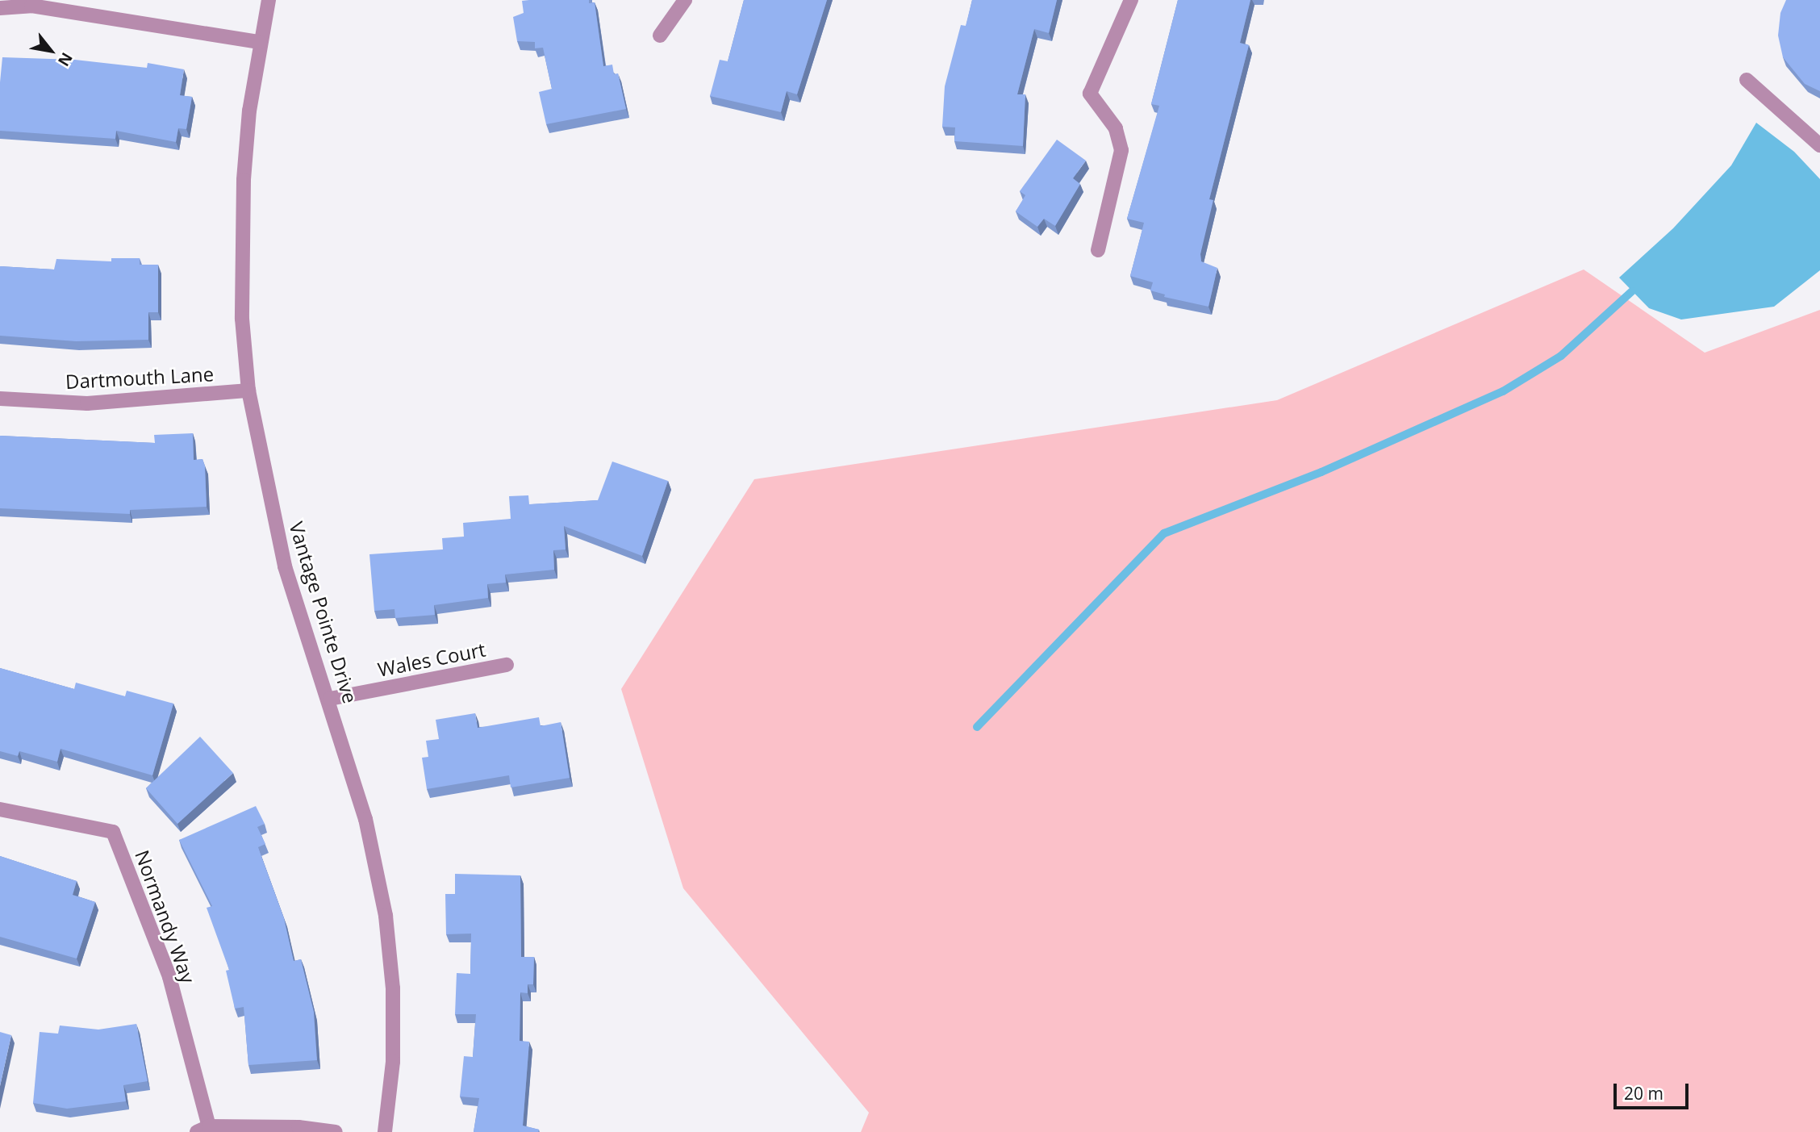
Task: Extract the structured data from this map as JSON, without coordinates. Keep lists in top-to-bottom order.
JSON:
{
  "streets": {
    "street": [
      "Dartmouth Lane",
      "Vantage Pointe Drive",
      "Wales Court",
      "Normandy Way"
    ]
  },
  "crossings": [
    ["Dartmouth Lane", "Vantage Pointe Drive"],
    ["Vantage Pointe Drive", "Wales Court"]
  ],
  "scale_bar": "20 m",
  "north": "bottom right"
}
